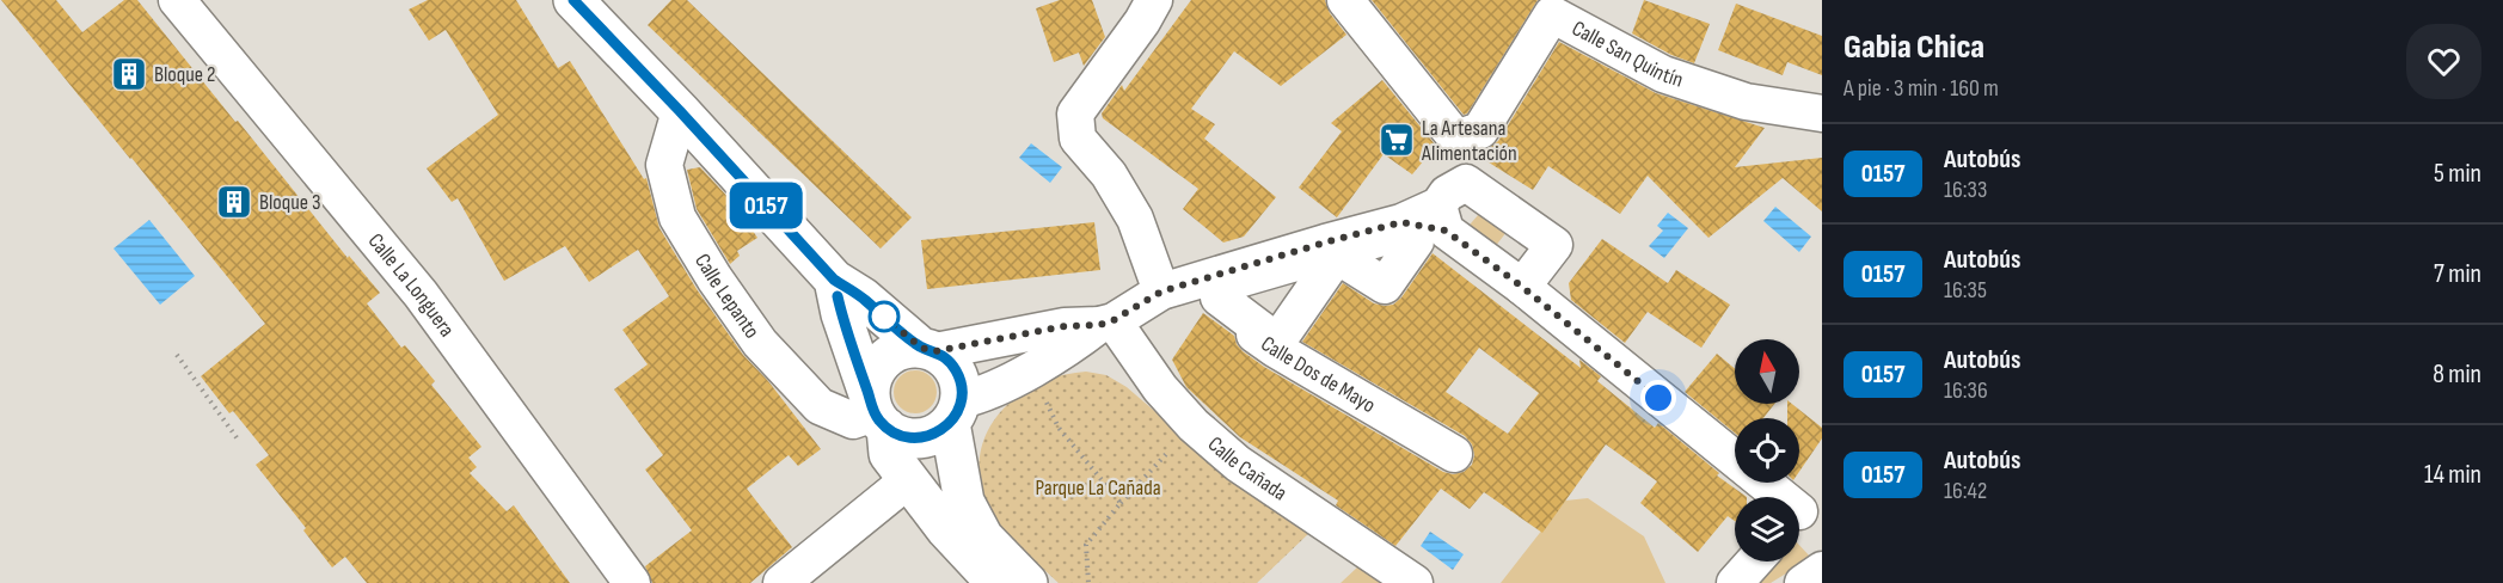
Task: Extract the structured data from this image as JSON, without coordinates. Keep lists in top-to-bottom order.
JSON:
{
  "streets": {
    "street": [
      "Calle San Quintín",
      "Calle La Longuera",
      "Calle Lepanto",
      "Calle Dos de Mayo",
      "Calle Cañada"
    ]
  },
  "parks": ["Parque La Cañada"],
  "places": {
    "building": ["Bloque 2", "Bloque 3"],
    "supermarket": ["La Artesana Alimentación"]
  },
  "lines": ["bus line 0157"],
  "north": "top",
  "page": {
    "on_map": "0157",
    "heading": ["Gabia Chica", "A pie · 3 min · 160 m"],
    "list": [
      {
        "mark": "0157",
        "name": "Autobús",
        "note": "16:33",
        "value": "5 min"
      },
      {
        "mark": "0157",
        "name": "Autobús",
        "note": "16:35",
        "value": "7 min"
      },
      {
        "mark": "0157",
        "name": "Autobús",
        "note": "16:36",
        "value": "8 min"
      },
      {
        "mark": "0157",
        "name": "Autobús",
        "note": "16:42",
        "value": "14 min"
      }
    ]
  }
}
